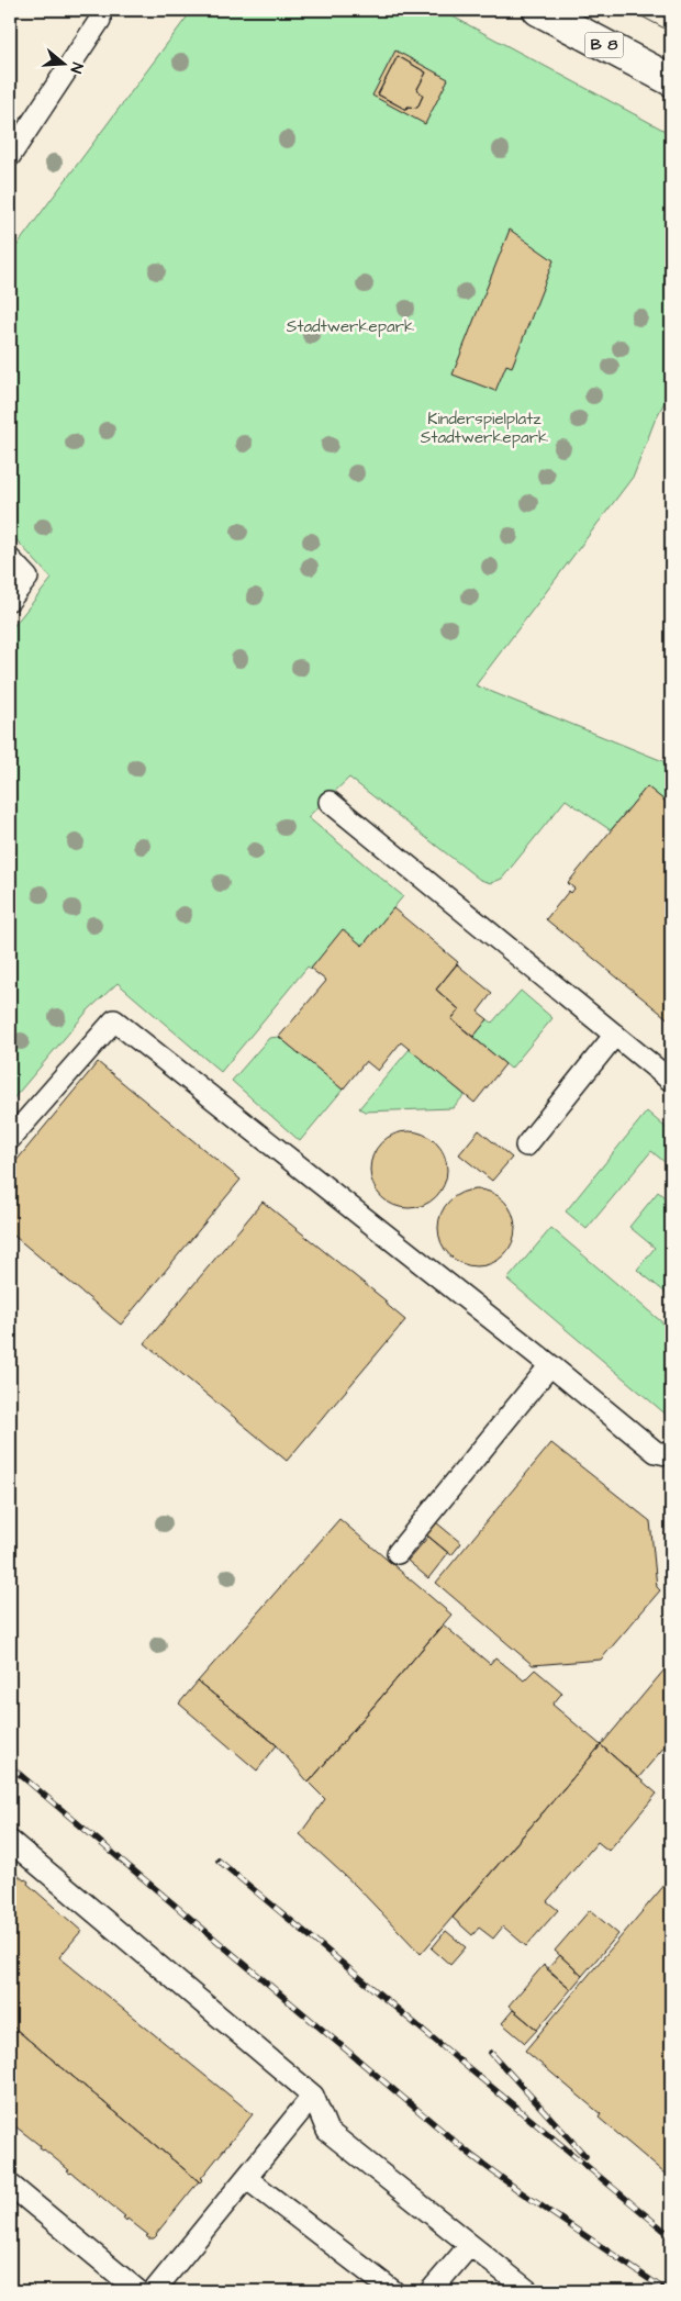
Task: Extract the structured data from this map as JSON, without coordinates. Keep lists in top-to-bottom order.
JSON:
{
  "streets": {
    "main road": ["B 8"]
  },
  "parks": ["Stadtwerkepark", "Kinderspielplatz Stadtwerkepark"],
  "north": "right"
}
